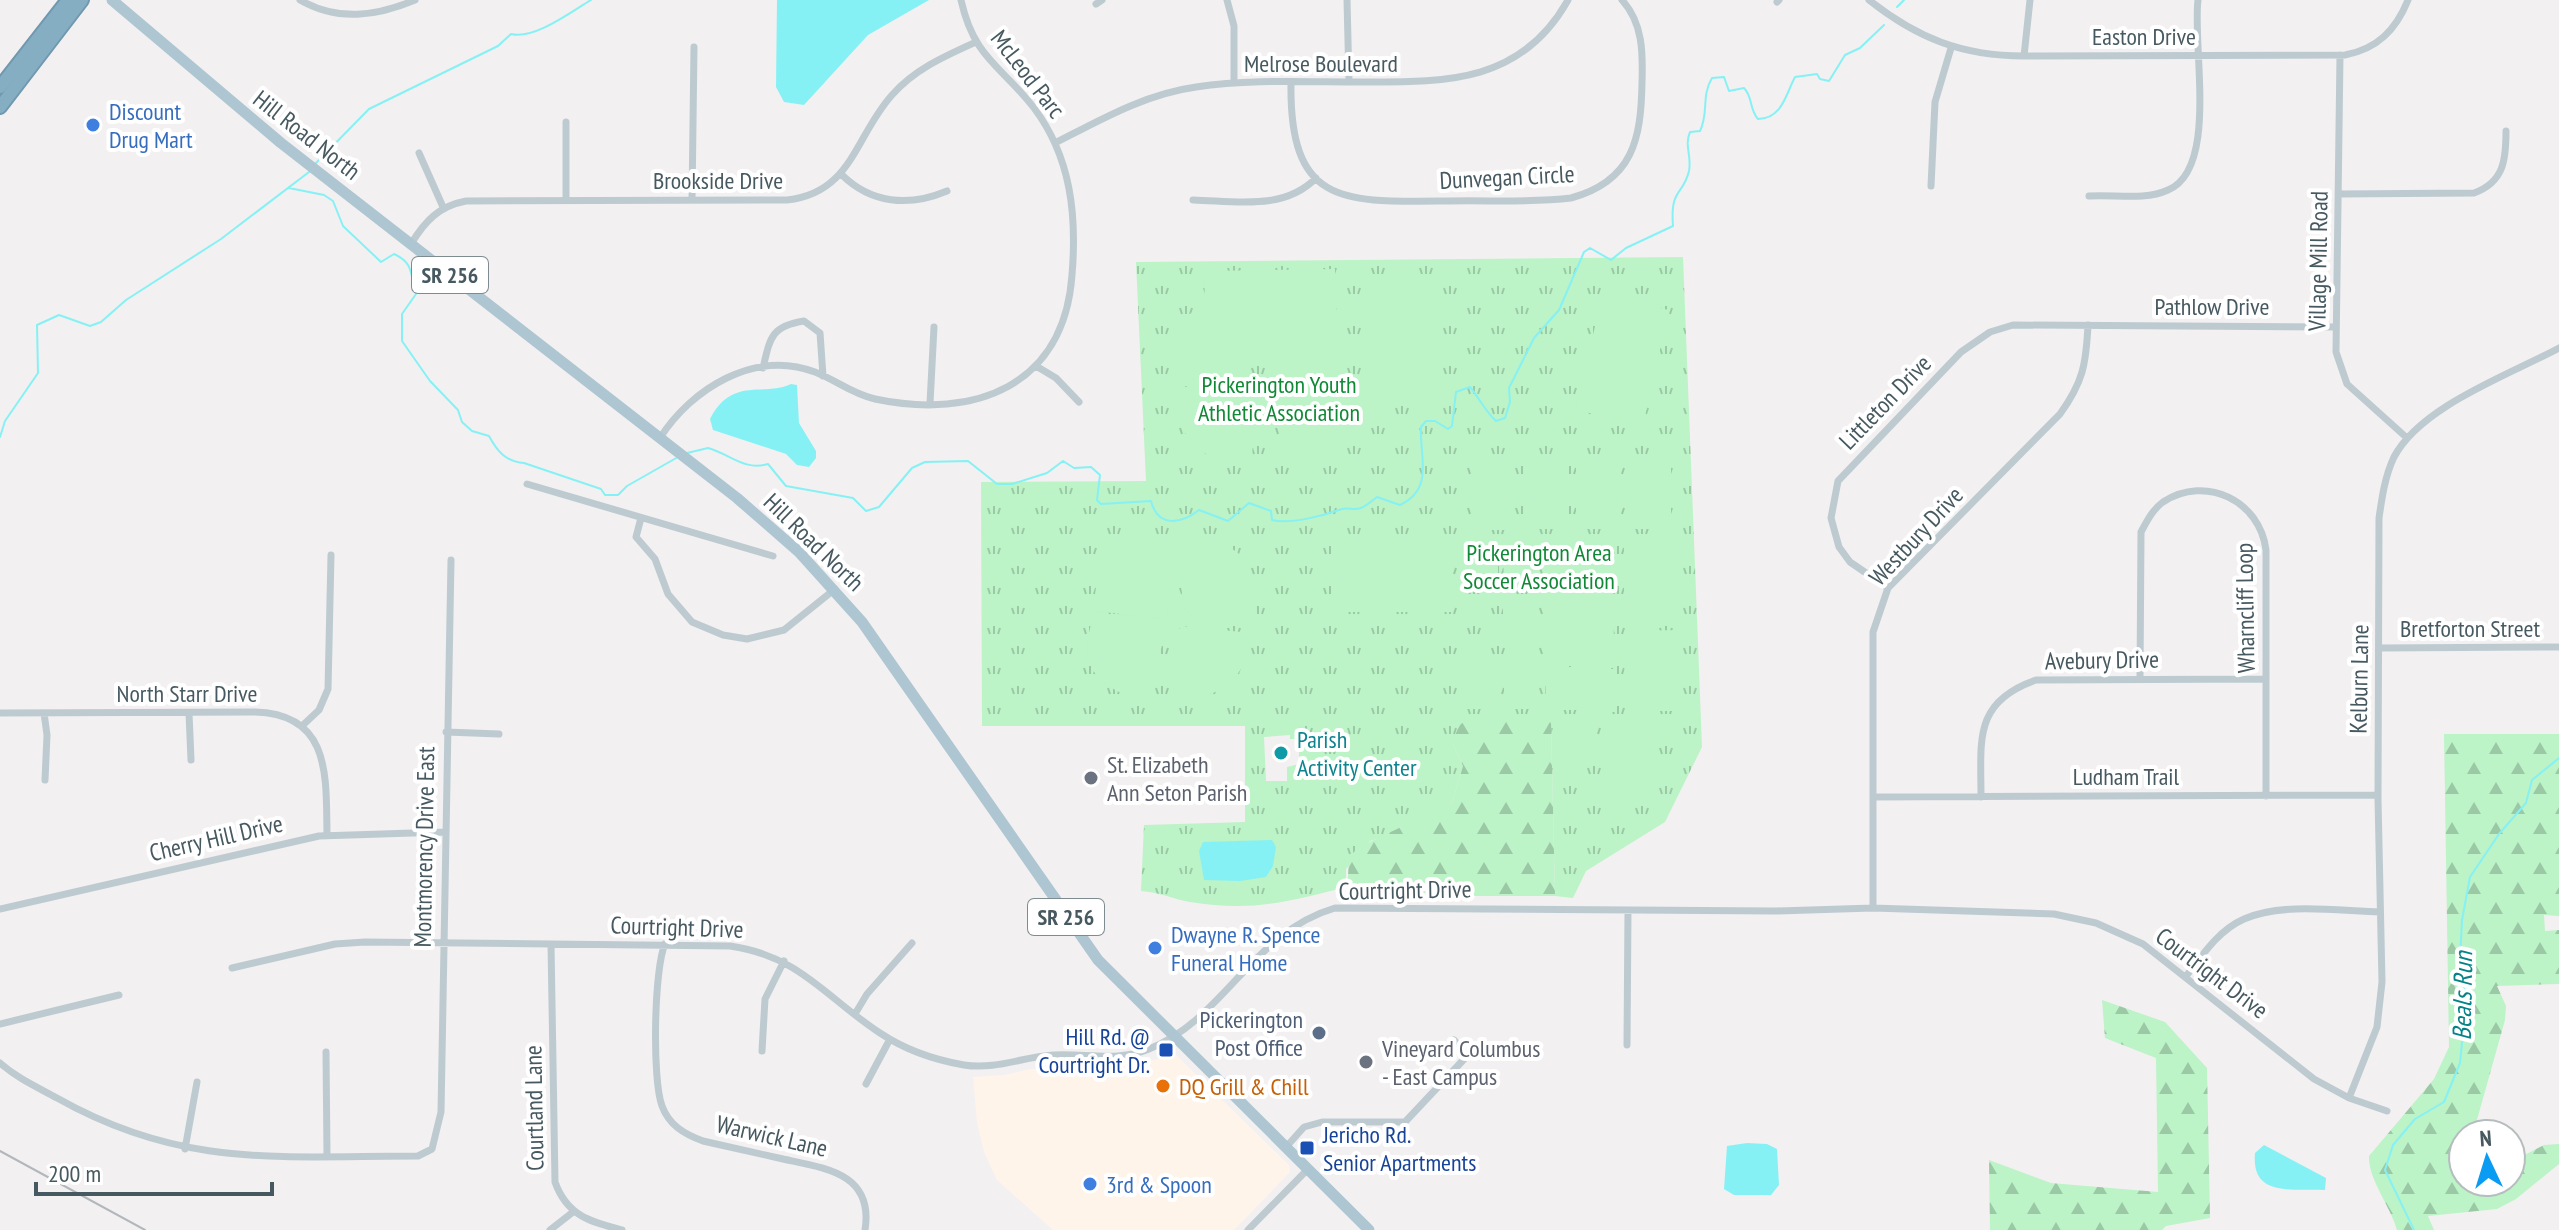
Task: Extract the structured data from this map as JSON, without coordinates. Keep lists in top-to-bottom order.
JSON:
{
  "streets": {
    "main road": ["Hill Road North", "SR 256"],
    "street": [
      "Easton Drive",
      "Melrose Boulevard",
      "McLeod Parc",
      "Dunvegan Circle",
      "Brookside Drive",
      "Village Mill Road",
      "Pathlow Drive",
      "Littleton Drive",
      "Westbury Drive",
      "Wharncliff Loop",
      "Bretforton Street",
      "Avebury Drive",
      "Kelburn Lane",
      "North Starr Drive",
      "Ludham Trail",
      "Cherry Hill Drive",
      "Montmorency Drive East",
      "Courtright Drive",
      "Courtland Lane",
      "Warwick Lane"
    ]
  },
  "crossings": [
    ["Easton Drive", "Village Mill Road"],
    ["Melrose Boulevard", "McLeod Parc"],
    ["McLeod Parc", "Hill Road North"],
    ["McLeod Parc", "Brookside Drive"],
    ["Hill Road North", "Courtright Drive"],
    ["Village Mill Road", "Pathlow Drive"],
    ["Village Mill Road", "Kelburn Lane"],
    ["Pathlow Drive", "Littleton Drive"],
    ["Pathlow Drive", "Westbury Drive"],
    ["Littleton Drive", "Westbury Drive"],
    ["Westbury Drive", "Ludham Trail"],
    ["Westbury Drive", "Courtright Drive"],
    ["Wharncliff Loop", "Avebury Drive"],
    ["Wharncliff Loop", "Ludham Trail"],
    ["Bretforton Street", "Kelburn Lane"],
    ["Avebury Drive", "Ludham Trail"],
    ["Kelburn Lane", "Ludham Trail"],
    ["Kelburn Lane", "Courtright Drive"],
    ["Cherry Hill Drive", "Montmorency Drive East"],
    ["Montmorency Drive East", "Courtright Drive"],
    ["Courtright Drive", "Courtland Lane"],
    ["Courtright Drive", "Warwick Lane"]
  ],
  "water": ["Beals Run"],
  "parks": ["Pickerington Youth Athletic Association", "Pickerington Area Soccer Association"],
  "places": {
    "other": [
      "Discount Drug Mart",
      "Parish Activity Center",
      "St. Elizabeth Ann Seton Parish",
      "Dwayne R. Spence Funeral Home",
      "Pickerington Post Office",
      "Vineyard Columbus - East Campus",
      "DQ Grill & Chill",
      "3rd & Spoon"
    ],
    "transit": ["Hill Rd. @ Courtright Dr.", "Jericho Rd. Senior Apartments"]
  },
  "scale_bar": "200 m",
  "north": "top"
}
